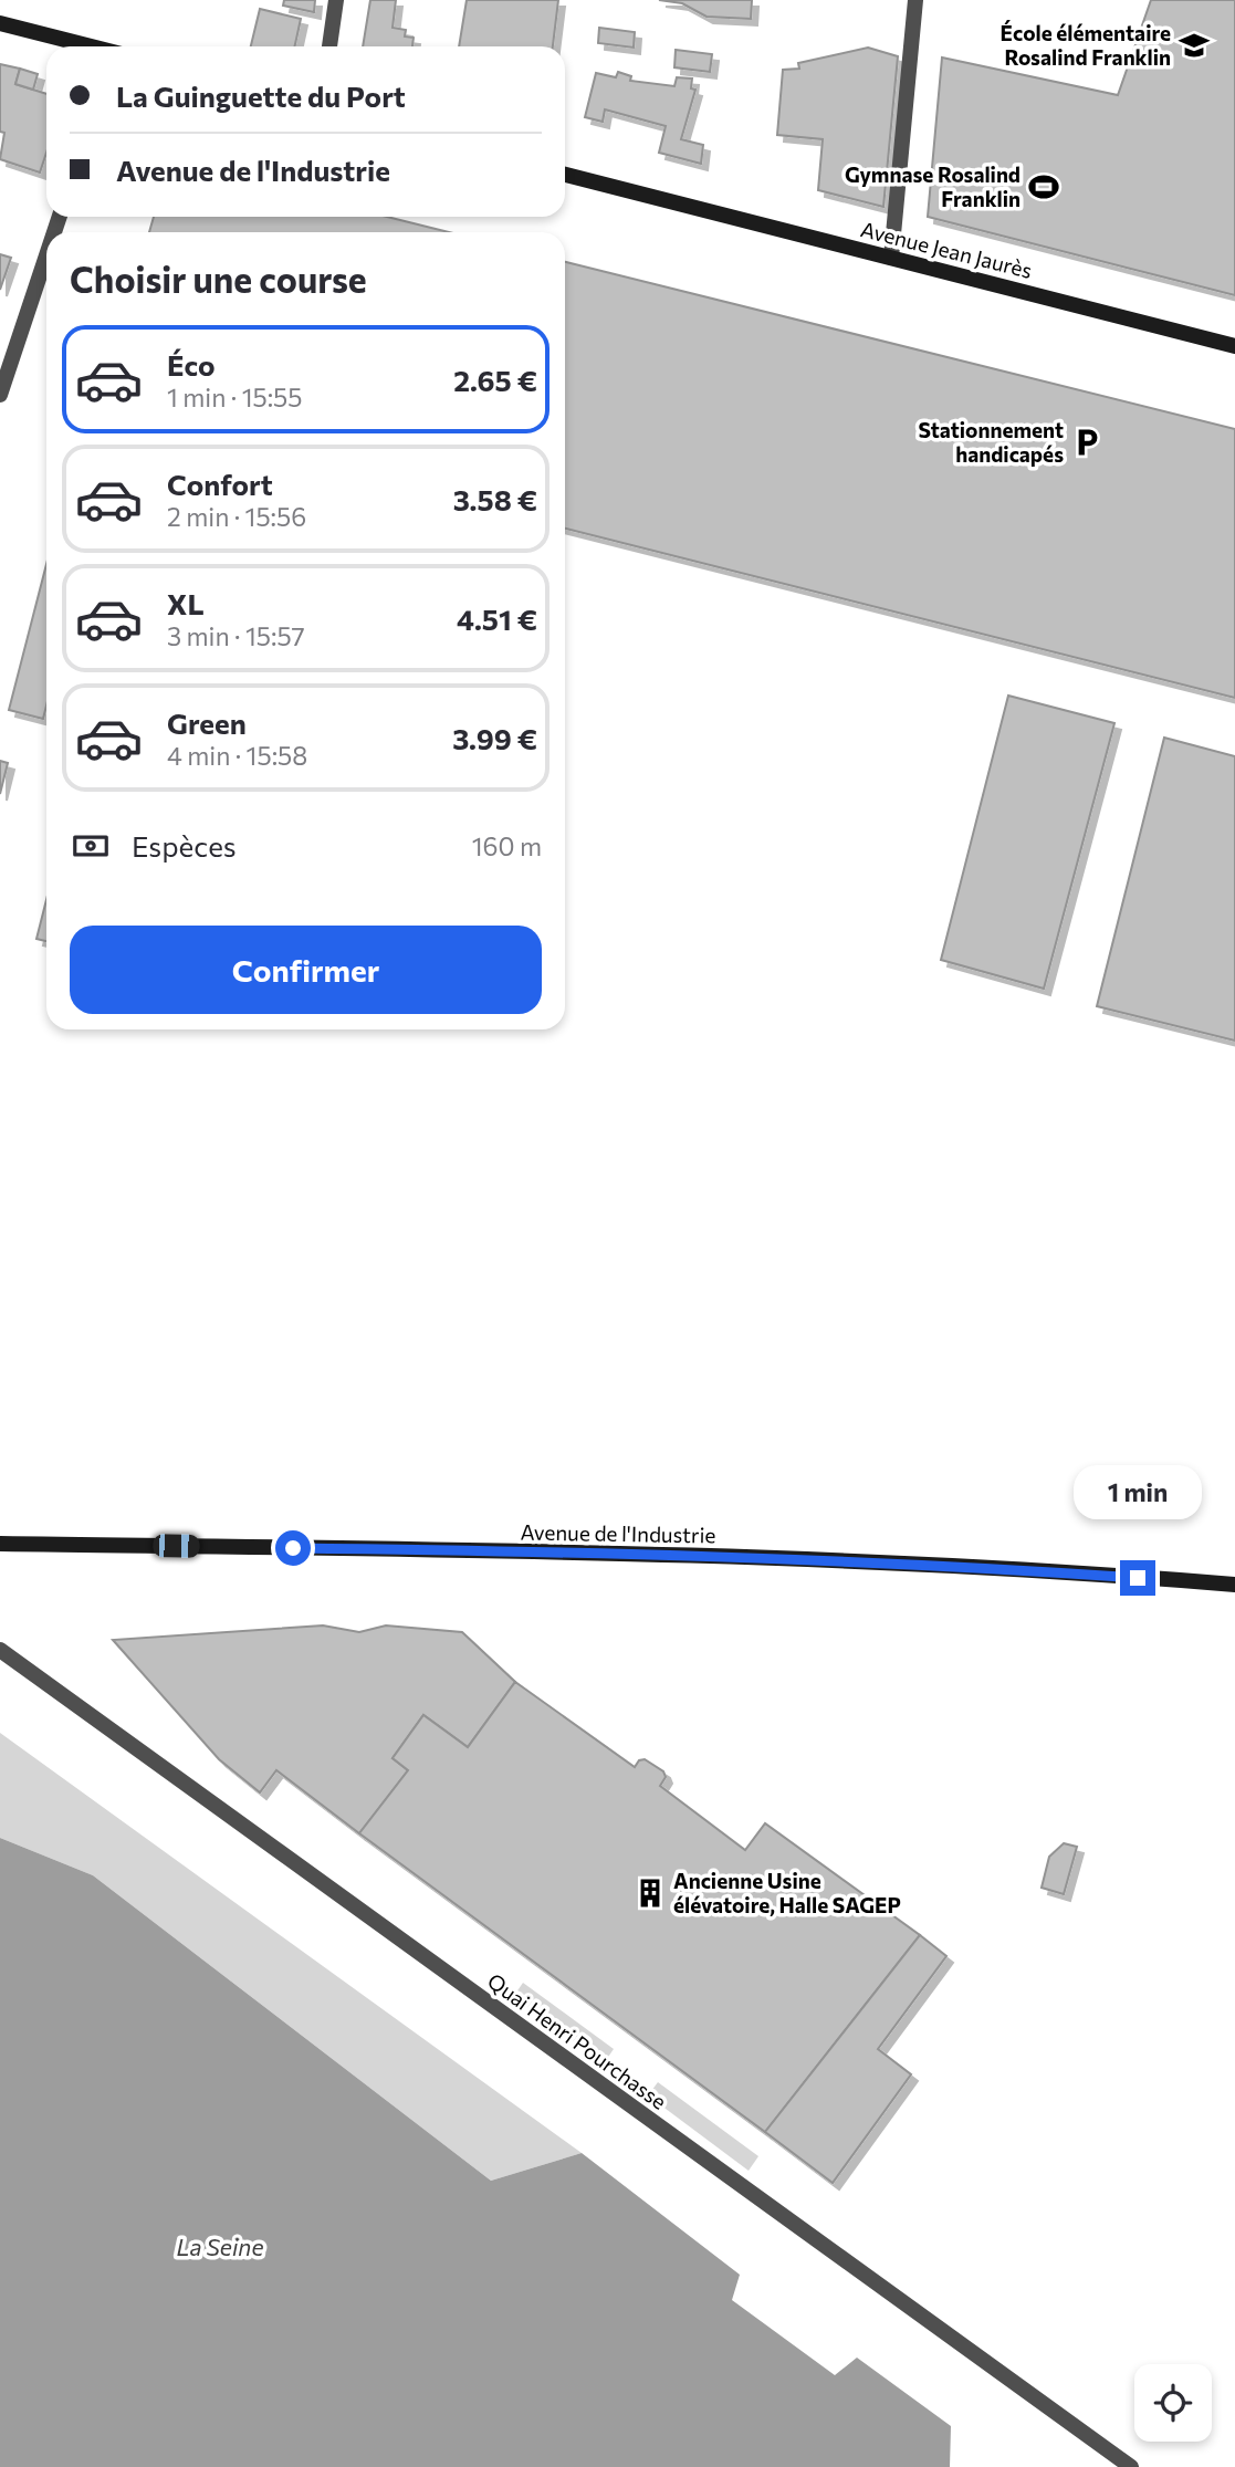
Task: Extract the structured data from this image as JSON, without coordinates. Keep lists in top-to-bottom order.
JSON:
{
  "streets": {
    "main road": ["Avenue Jean Jaurès", "Avenue de l'Industrie"],
    "street": ["Quai Henri Pourchasse"]
  },
  "water": ["La Seine"],
  "places": {
    "school or university": ["École élémentaire Rosalind Franklin"],
    "sports": ["Gymnase Rosalind Franklin"],
    "parking": ["Stationnement handicapés"],
    "building": ["Ancienne Usine élévatoire, Halle SAGEP"]
  },
  "page": {
    "banner": ["La Guinguette du Port", "Avenue de l'Industrie"],
    "heading": "Choisir une course",
    "list": [
      {
        "name": "Éco",
        "note": "1 min · 15:55",
        "value": "2.65 €"
      },
      {
        "name": "Confort",
        "note": "2 min · 15:56",
        "value": "3.58 €"
      },
      {
        "name": "XL",
        "note": "3 min · 15:57",
        "value": "4.51 €"
      },
      {
        "name": "Green",
        "note": "4 min · 15:58",
        "value": "3.99 €"
      }
    ],
    "pay": ["Espèces", "160 m"],
    "buttons": "Confirmer",
    "bubble": "1 min"
  }
}
